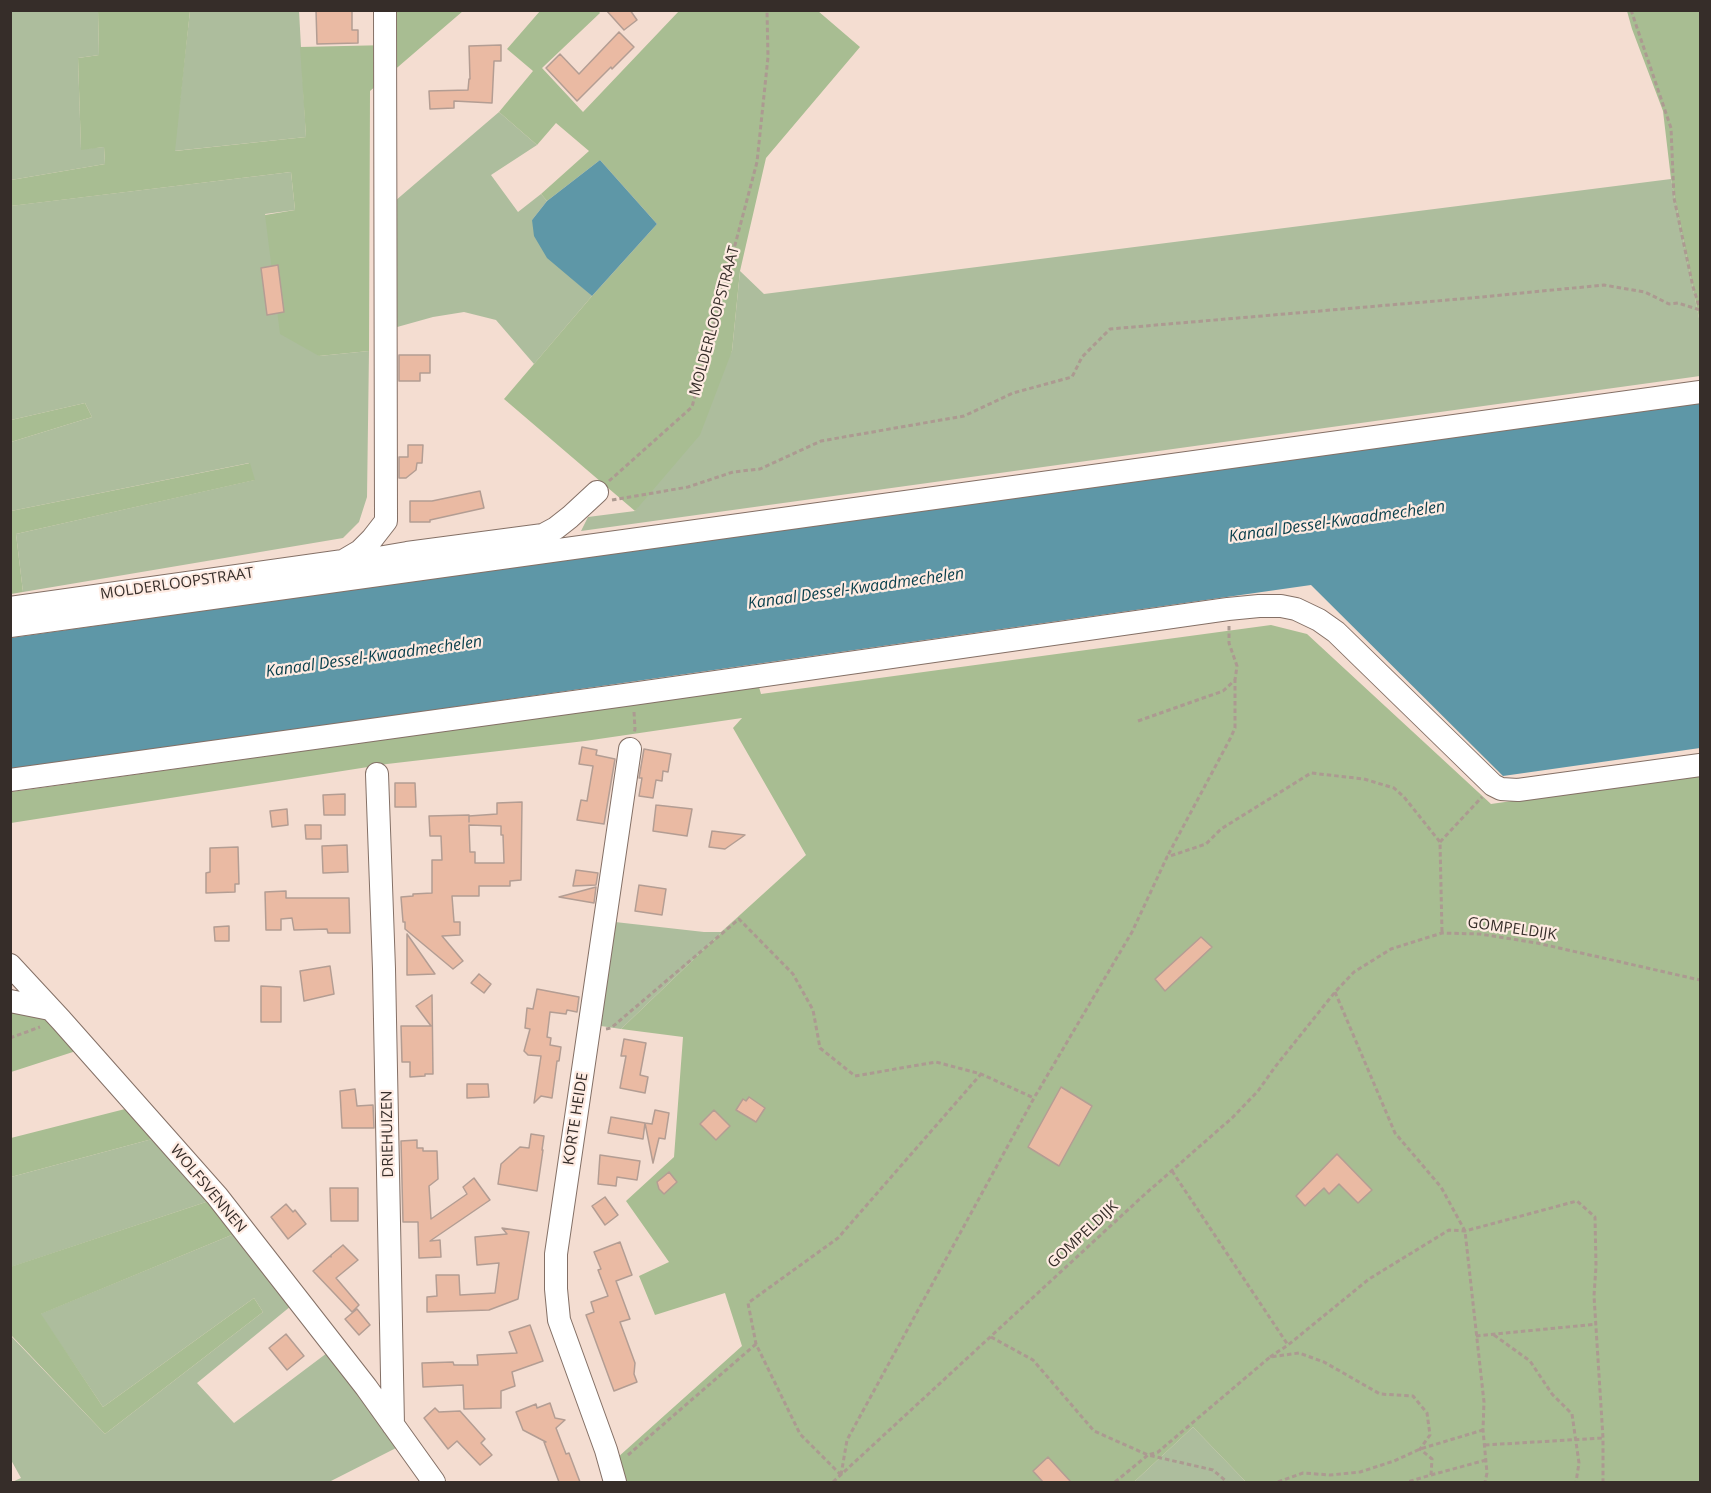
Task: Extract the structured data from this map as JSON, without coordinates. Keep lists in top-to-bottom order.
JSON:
{
  "streets": {
    "street": [
      "MOLDERLOOPSTRAAT",
      "KORTE HEIDE",
      "DRIEHUIZEN",
      "WOLFSVENNEN"
    ],
    "path": ["GOMPELDIJK"]
  },
  "crossings": [
    ["DRIEHUIZEN", "WOLFSVENNEN"]
  ],
  "water": ["Kanaal Dessel-Kwaadmechelen"]
}
